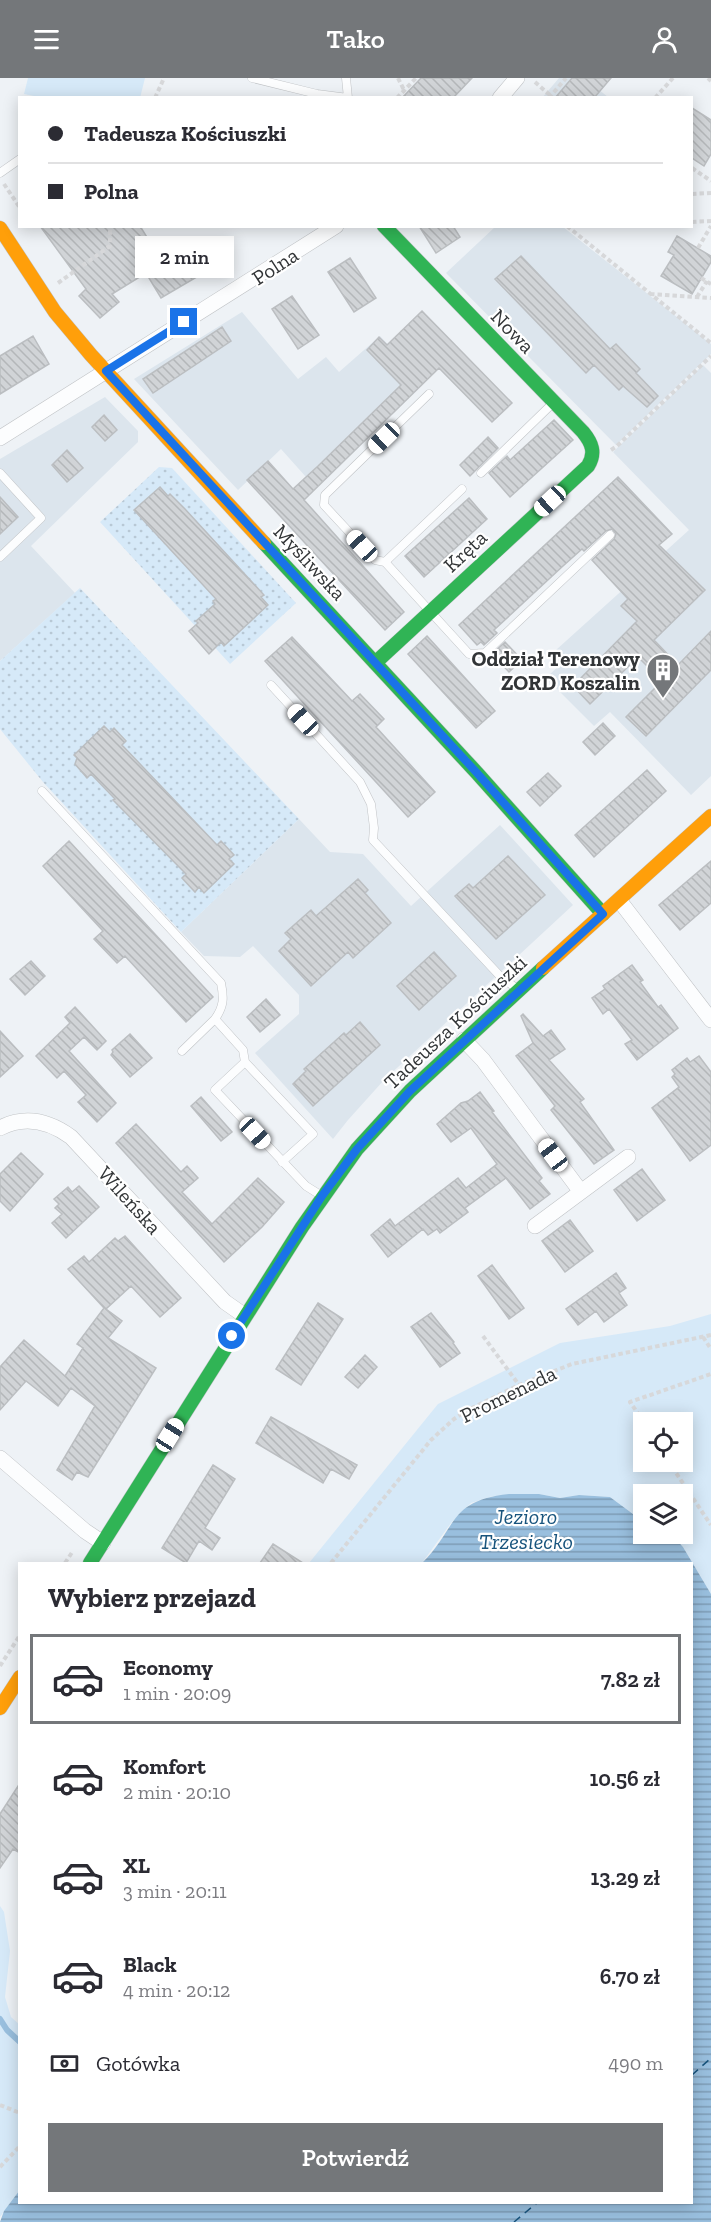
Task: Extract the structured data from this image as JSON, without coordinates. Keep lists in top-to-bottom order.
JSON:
{
  "streets": {
    "street": [
      "Polna",
      "Nowa",
      "Kręta",
      "Myśliwska",
      "Tadeusza Kościuszki",
      "Wileńska"
    ],
    "path": ["Promenada"]
  },
  "crossings": [
    ["Polna", "Myśliwska"],
    ["Nowa", "Kręta"],
    ["Kręta", "Myśliwska"],
    ["Myśliwska", "Tadeusza Kościuszki"],
    ["Tadeusza Kościuszki", "Wileńska"]
  ],
  "water": ["Jezioro Trzesiecko"],
  "places": {
    "building": ["Oddział Terenowy ZORD Koszalin"]
  },
  "page": {
    "header": "Tako",
    "banner": ["Tadeusza Kościuszki", "Polna"],
    "bubble": "2 min",
    "heading": "Wybierz przejazd",
    "list": [
      {
        "name": "Economy",
        "note": "1 min · 20:09",
        "value": "7.82 zł"
      },
      {
        "name": "Komfort",
        "note": "2 min · 20:10",
        "value": "10.56 zł"
      },
      {
        "name": "XL",
        "note": "3 min · 20:11",
        "value": "13.29 zł"
      },
      {
        "name": "Black",
        "note": "4 min · 20:12",
        "value": "6.70 zł"
      }
    ],
    "pay": ["Gotówka", "490 m"],
    "buttons": "Potwierdź"
  }
}
